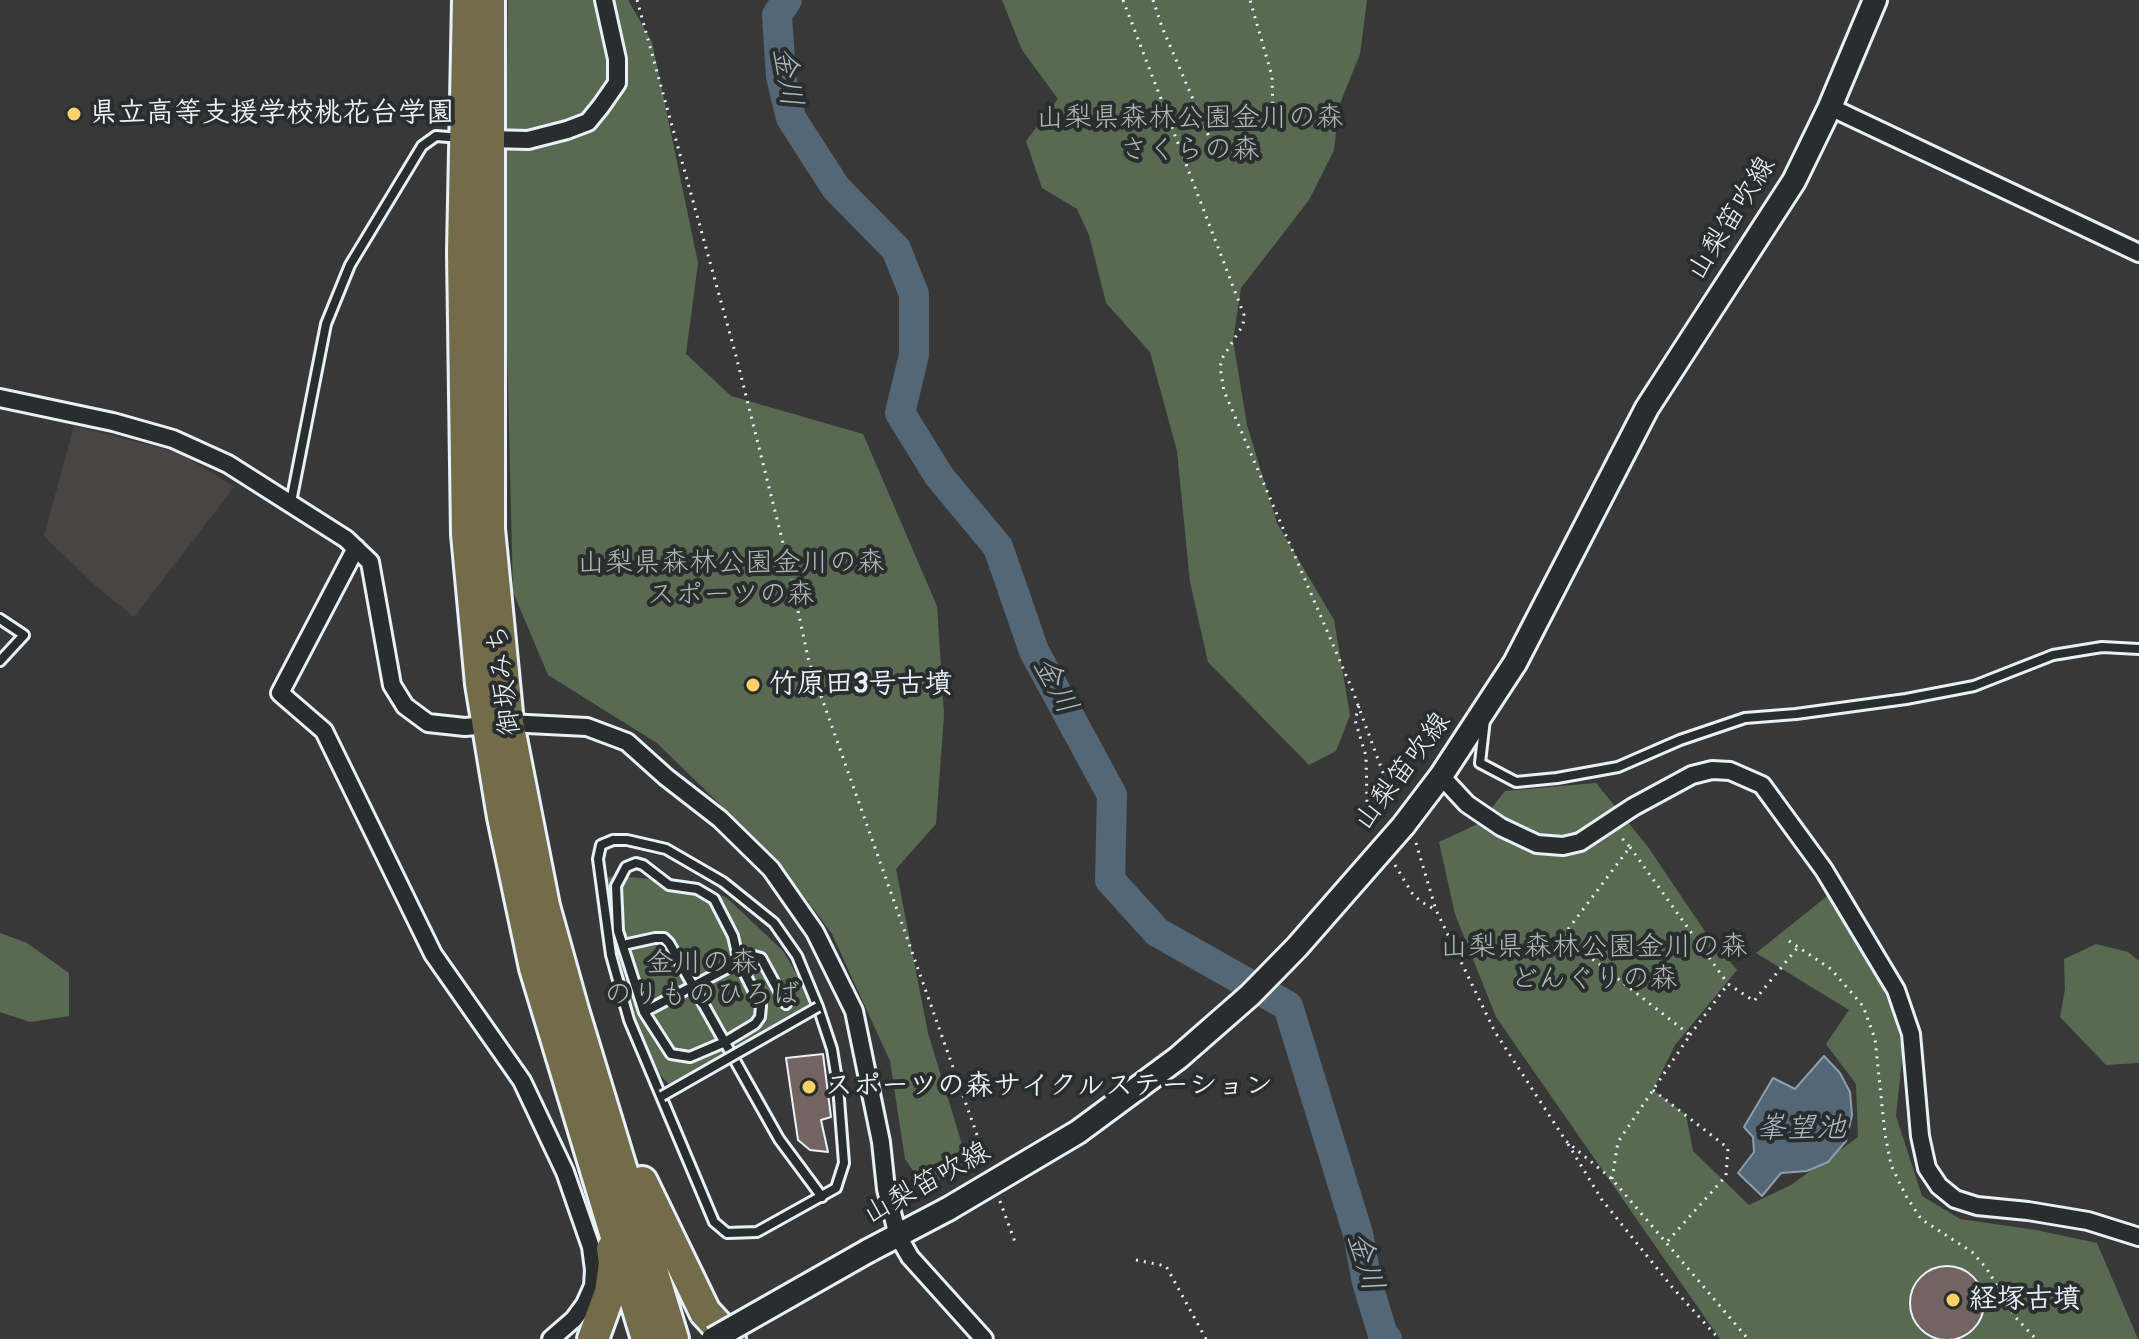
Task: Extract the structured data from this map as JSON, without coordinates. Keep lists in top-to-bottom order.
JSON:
{
  "streets": {
    "highway": ["御坂みち"],
    "main road": ["山梨笛吹線"]
  },
  "water": ["金川", "峯望池"],
  "parks": [
    "山梨県森林公園金川の森 さくらの森",
    "山梨県森林公園金川の森 スポーツの森",
    "山梨県森林公園金川の森 どんぐりの森",
    "金川の森 のりものひろば"
  ],
  "places": [
    "県立高等支援学校桃花台学園",
    "竹原田3号古墳",
    "スポーツの森サイクルステーション",
    "経塚古墳"
  ]
}
